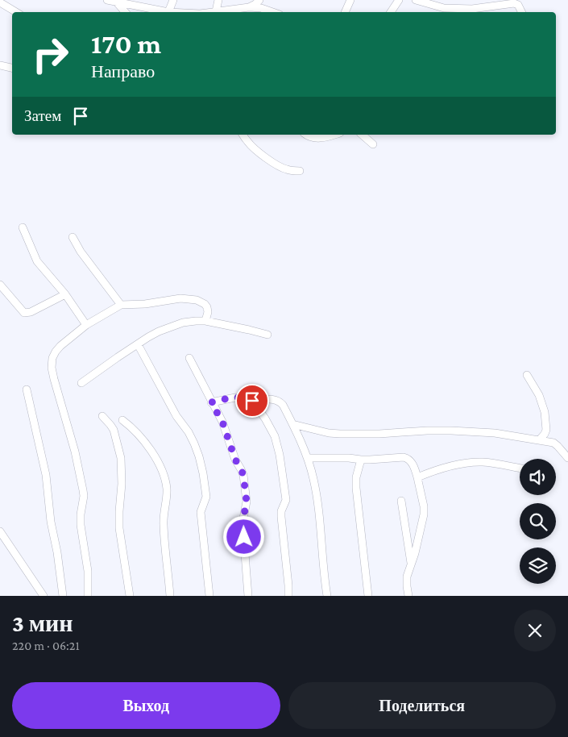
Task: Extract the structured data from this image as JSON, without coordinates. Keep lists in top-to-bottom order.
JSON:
{
  "page": {
    "turn": ["170 m", "Направо"],
    "then": "Затем",
    "heading": ["3 мин", "220 m · 06:21"],
    "buttons": ["Выход", "Поделиться"]
  }
}
